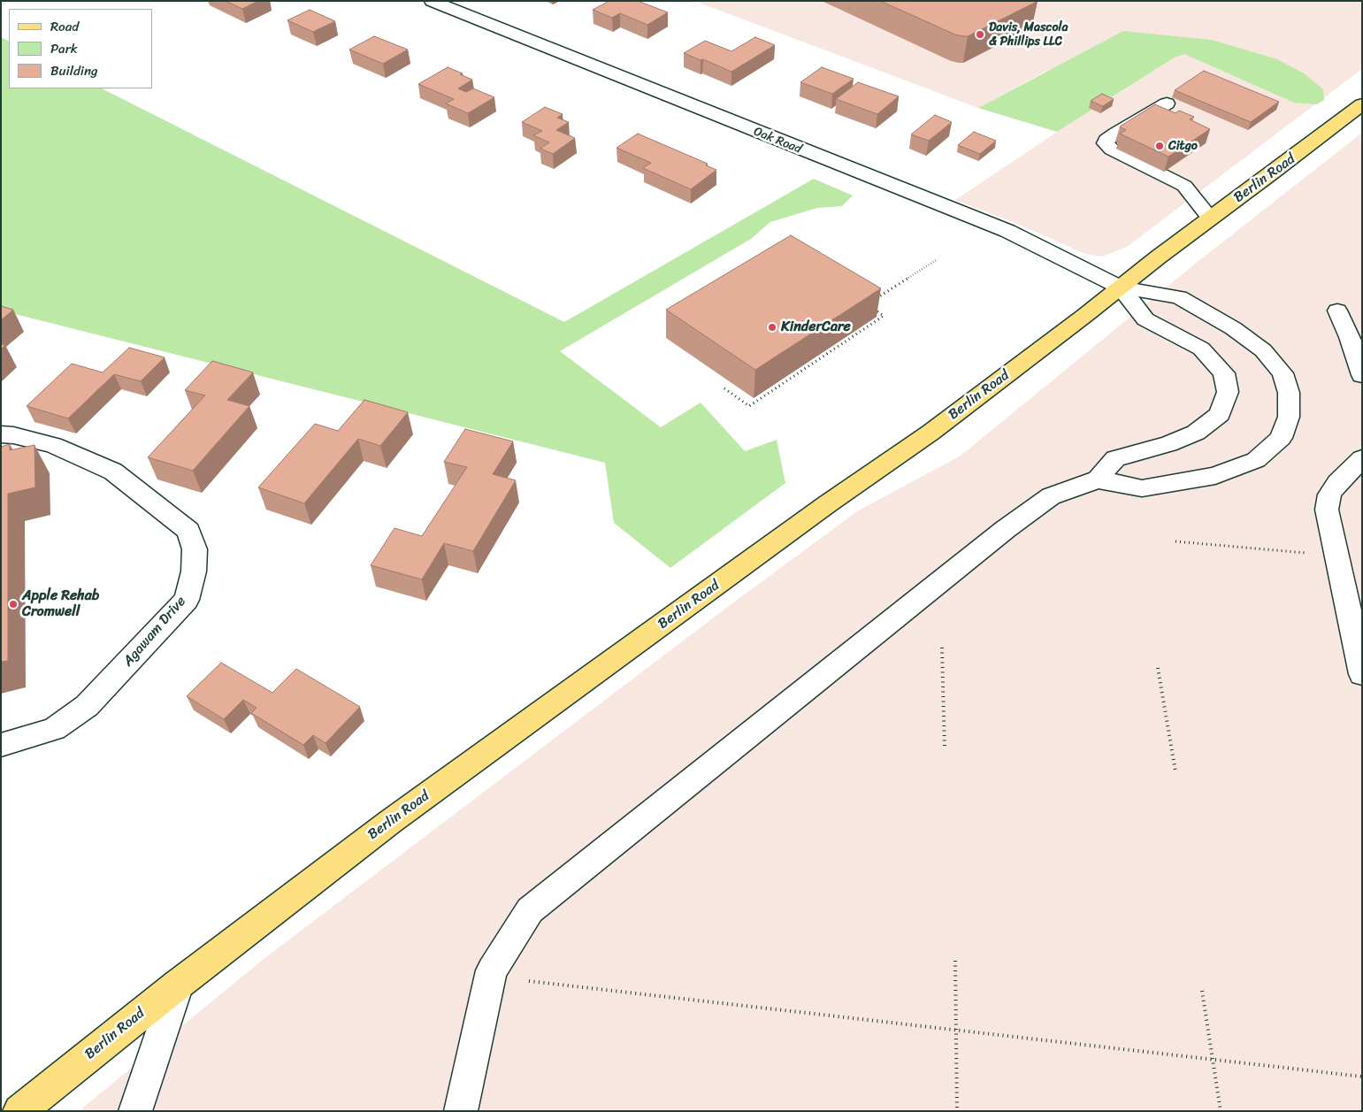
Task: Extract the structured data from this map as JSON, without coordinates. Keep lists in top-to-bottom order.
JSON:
{
  "streets": {
    "main road": ["Berlin Road"],
    "street": ["Oak Road", "Agawam Drive"]
  },
  "crossings": [
    ["Oak Road", "Berlin Road"]
  ],
  "places": [
    "Davis, Mascola & Phillips LLC",
    "Citgo",
    "KinderCare",
    "Apple Rehab Cromwell"
  ],
  "legend": ["Road", "Park", "Building"]
}
